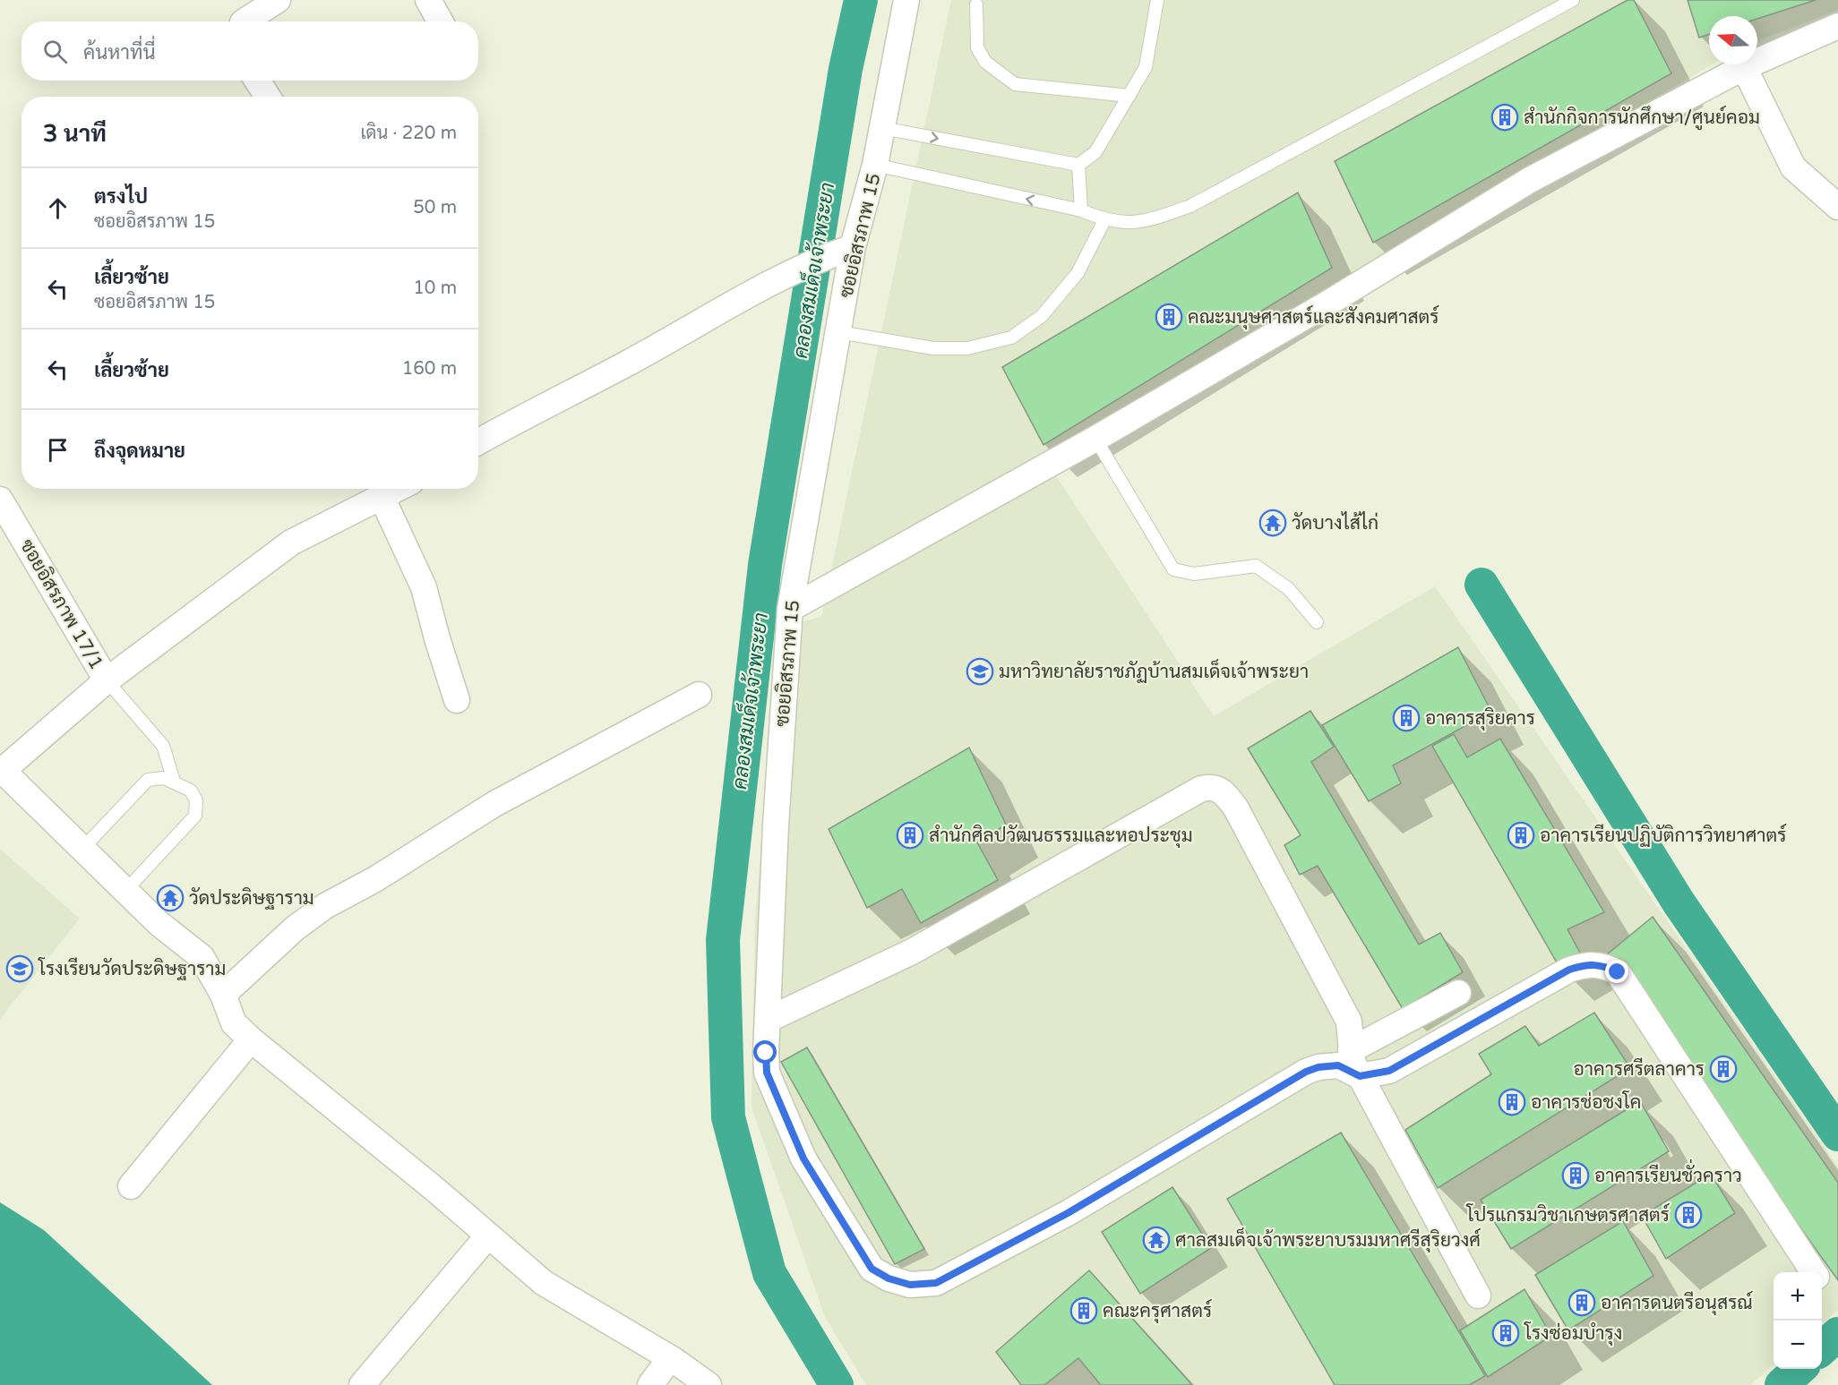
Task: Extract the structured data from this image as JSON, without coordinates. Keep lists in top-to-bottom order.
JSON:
{
  "streets": {
    "street": ["ซอยอิสรภาพ 15", "ซอยอิสรภาพ 17/1"]
  },
  "water": ["คลองสมเด็จเจ้าพระยา"],
  "places": {
    "building": [
      "สำนักกิจการนักศึกษา/ศูนย์คอม",
      "คณะมนุษศาสตร์และสังคมศาสตร์",
      "อาคารสุริยคาร",
      "สำนักศิลปวัฒนธรรมและหอประชุม",
      "อาคารเรียนปฏิบัติการวิทยาศาตร์",
      "อาคารศรีตลาคาร",
      "อาคารช่อชงโค",
      "อาคารเรียนชั่วคราว",
      "โปรแกรมวิชาเกษตรศาสตร์",
      "อาคารดนตรีอนุสรณ์",
      "คณะครุศาสตร์",
      "โรงซ่อมบำรุง"
    ],
    "temple": ["วัดบางไส้ไก่", "วัดประดิษฐาราม", "ศาลสมเด็จเจ้าพระยาบรมมหาศรีสุริยวงศ์"],
    "school or university": ["มหาวิทยาลัยราชภัฏบ้านสมเด็จเจ้าพระยา", "โรงเรียนวัดประดิษฐาราม"]
  },
  "north": "left",
  "page": {
    "search": "ค้นหาที่นี่",
    "heading": ["3 นาที", "เดิน · 220 m"],
    "list": [
      ["ตรงไป", "ซอยอิสรภาพ 15", "50 m"],
      ["เลี้ยวซ้าย", "ซอยอิสรภาพ 15", "10 m"],
      ["เลี้ยวซ้าย", "160 m"],
      "ถึงจุดหมาย"
    ],
    "map_buttons": ["+", "−"]
  }
}
